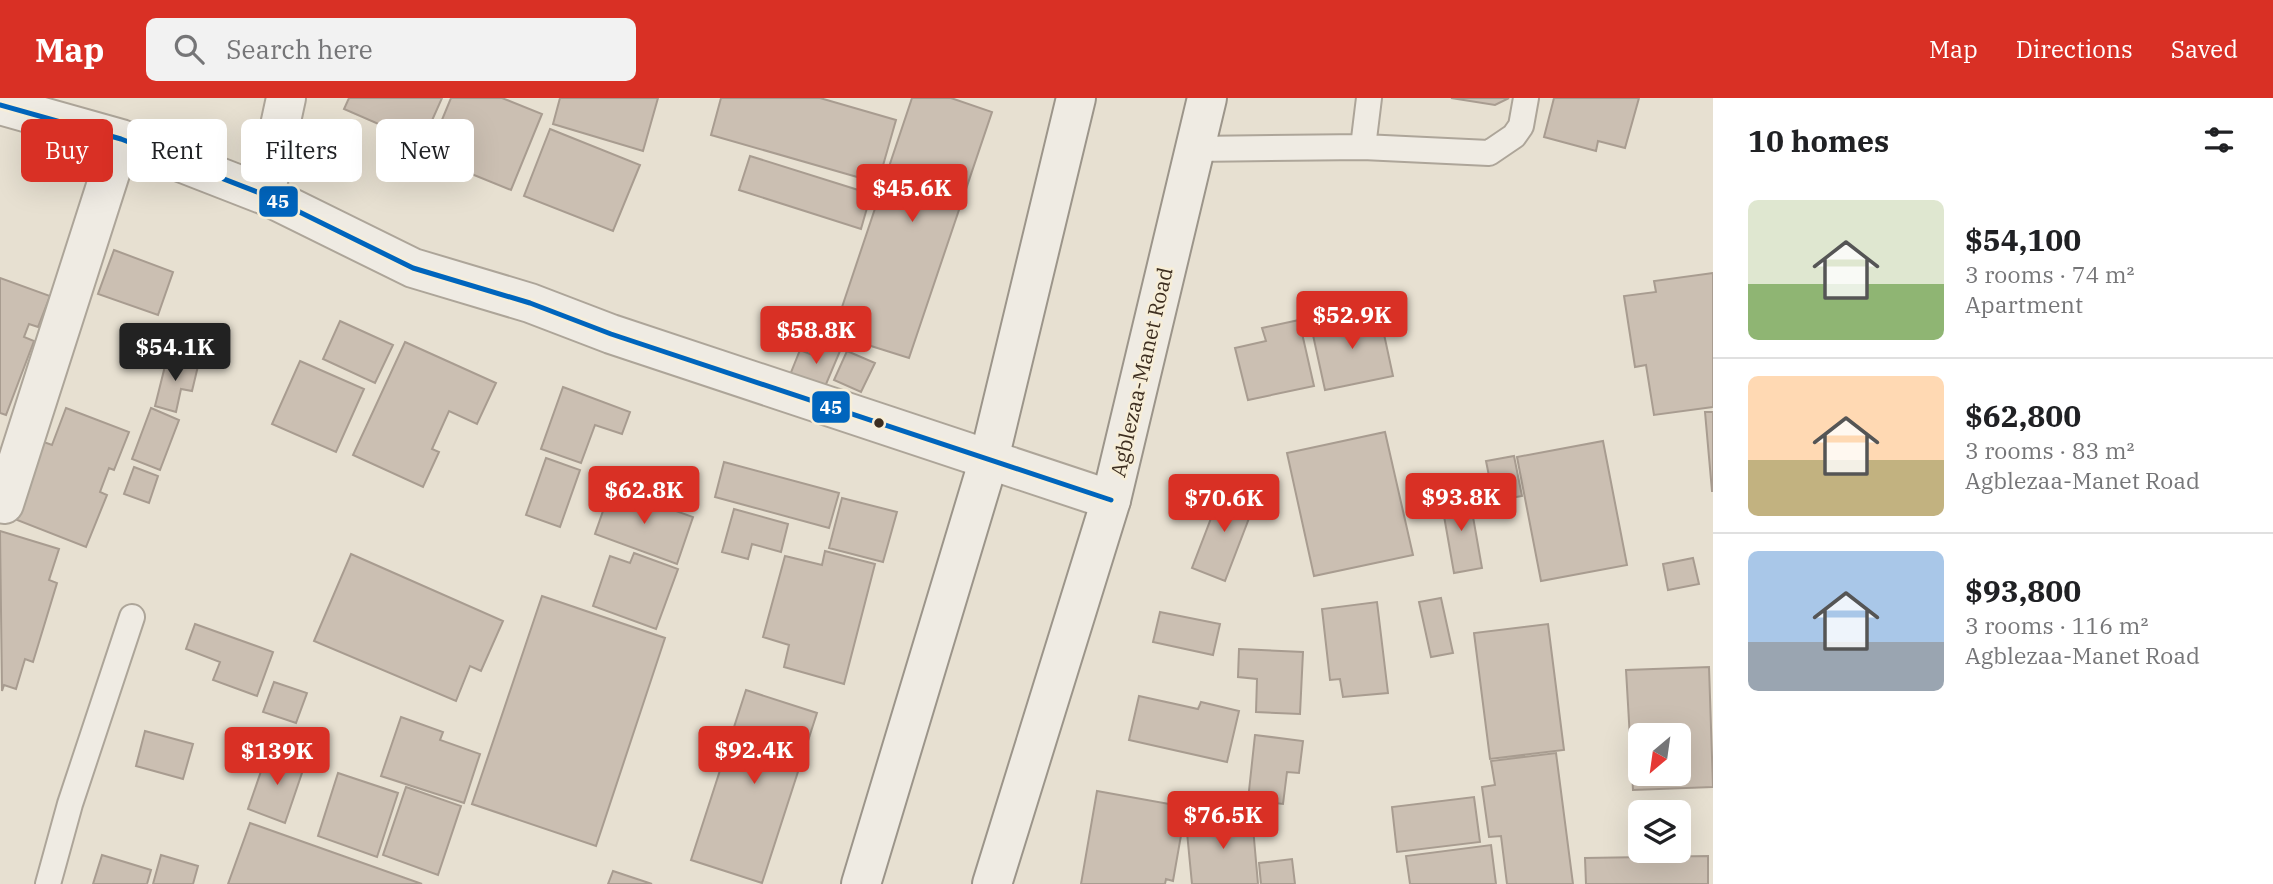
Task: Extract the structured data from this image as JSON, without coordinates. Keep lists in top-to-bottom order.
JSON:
{
  "streets": {
    "street": ["Agblezaa-Manet Road"]
  },
  "lines": ["transit line 45"],
  "north": "bottom left",
  "page": {
    "header": "Map",
    "search": "Search here",
    "nav": ["Map", "Directions", "Saved"],
    "heading": "10 homes",
    "chip": [
      "Buy",
      "Rent",
      "Filters",
      "New"
    ],
    "price": [
      "$45.6K",
      "$52.9K",
      "$58.8K",
      "$54.1K",
      "$62.8K",
      "$93.8K",
      "$70.6K",
      "$92.4K",
      "$139K",
      "$76.5K"
    ],
    "list": [
      {
        "name": "$54,100",
        "note": "3 rooms · 74 m² · Apartment"
      },
      {
        "name": "$62,800",
        "note": "3 rooms · 83 m² · Agblezaa-Manet Road"
      },
      {
        "name": "$93,800",
        "note": "3 rooms · 116 m² · Agblezaa-Manet Road"
      }
    ]
  }
}
